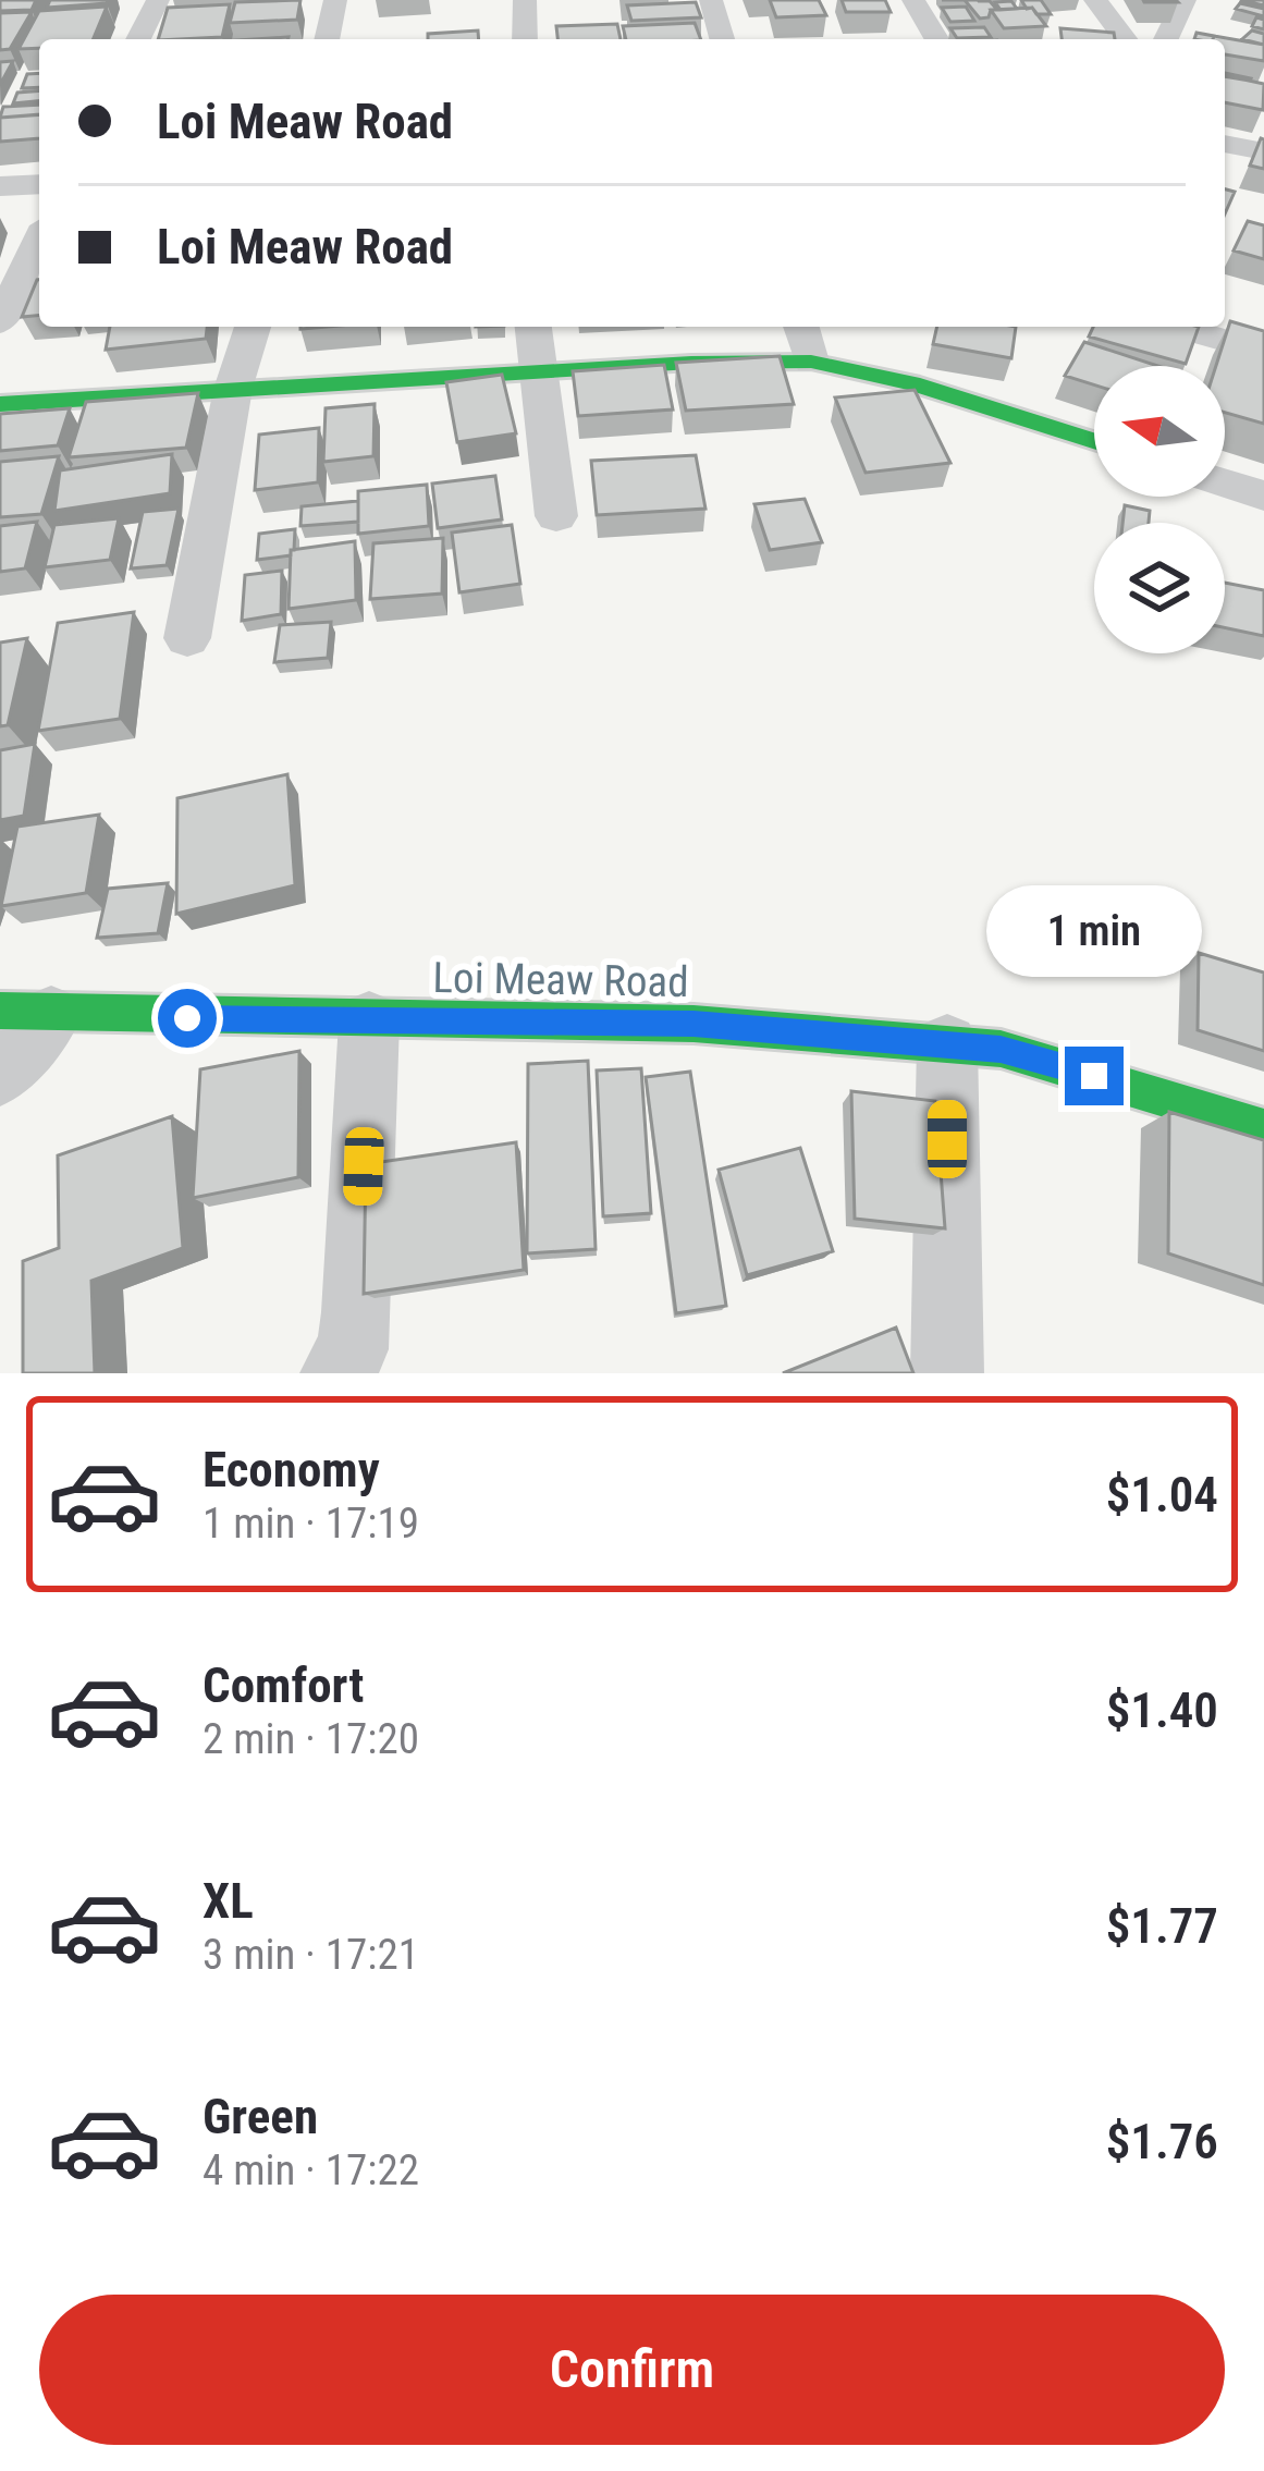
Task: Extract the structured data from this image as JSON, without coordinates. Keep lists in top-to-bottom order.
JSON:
{
  "streets": {
    "street": ["Loi Meaw Road"]
  },
  "north": "left",
  "page": {
    "banner": ["Loi Meaw Road", "Loi Meaw Road"],
    "bubble": "1 min",
    "list": [
      {
        "name": "Economy",
        "note": "1 min · 17:19",
        "value": "$1.04"
      },
      {
        "name": "Comfort",
        "note": "2 min · 17:20",
        "value": "$1.40"
      },
      {
        "name": "XL",
        "note": "3 min · 17:21",
        "value": "$1.77"
      },
      {
        "name": "Green",
        "note": "4 min · 17:22",
        "value": "$1.76"
      }
    ],
    "buttons": "Confirm"
  }
}
